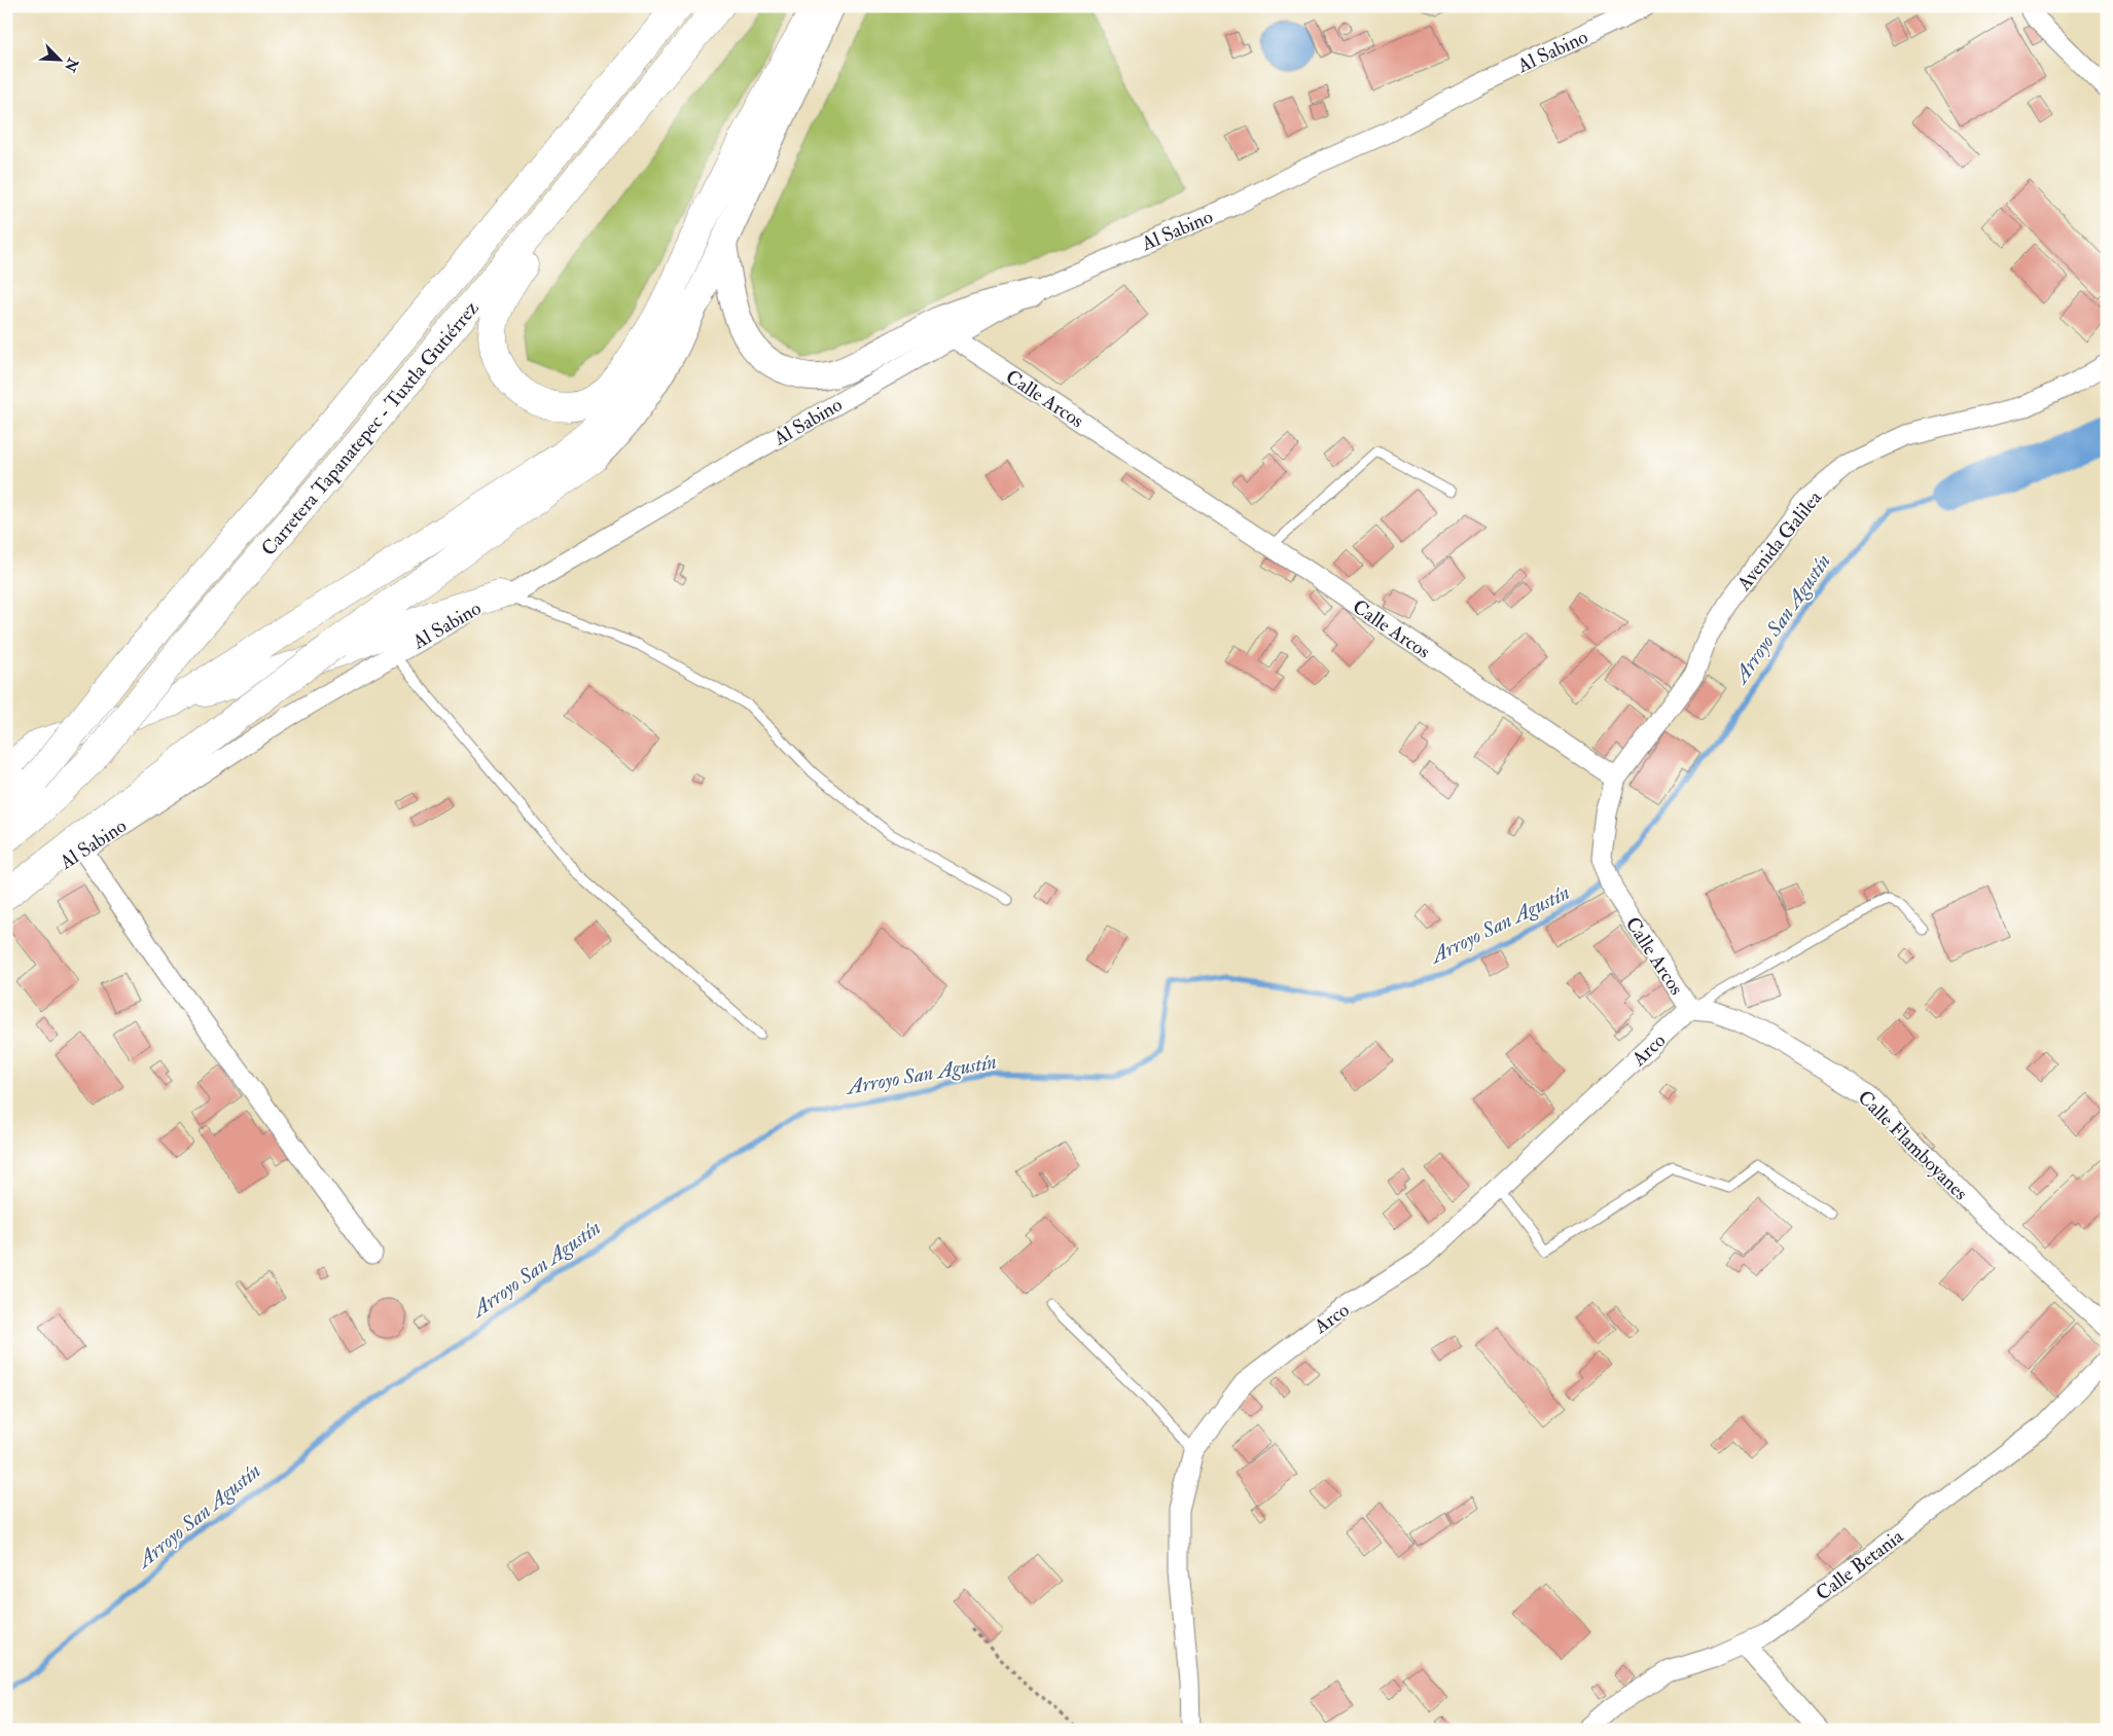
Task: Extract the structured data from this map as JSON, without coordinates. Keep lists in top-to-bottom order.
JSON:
{
  "streets": {
    "highway": ["Carretera Tapanatepec - Tuxtla Gutiérrez"],
    "street": [
      "Al Sabino",
      "Calle Arcos",
      "Avenida Galilea",
      "Arco",
      "Calle Flamboyanes",
      "Calle Betania"
    ]
  },
  "crossings": [
    ["Al Sabino", "Calle Arcos"],
    ["Calle Arcos", "Avenida Galilea"],
    ["Calle Arcos", "Arco"],
    ["Calle Arcos", "Calle Flamboyanes"],
    ["Arco", "Calle Flamboyanes"]
  ],
  "water": ["Arroyo San Agustín"],
  "north": "bottom right"
}
